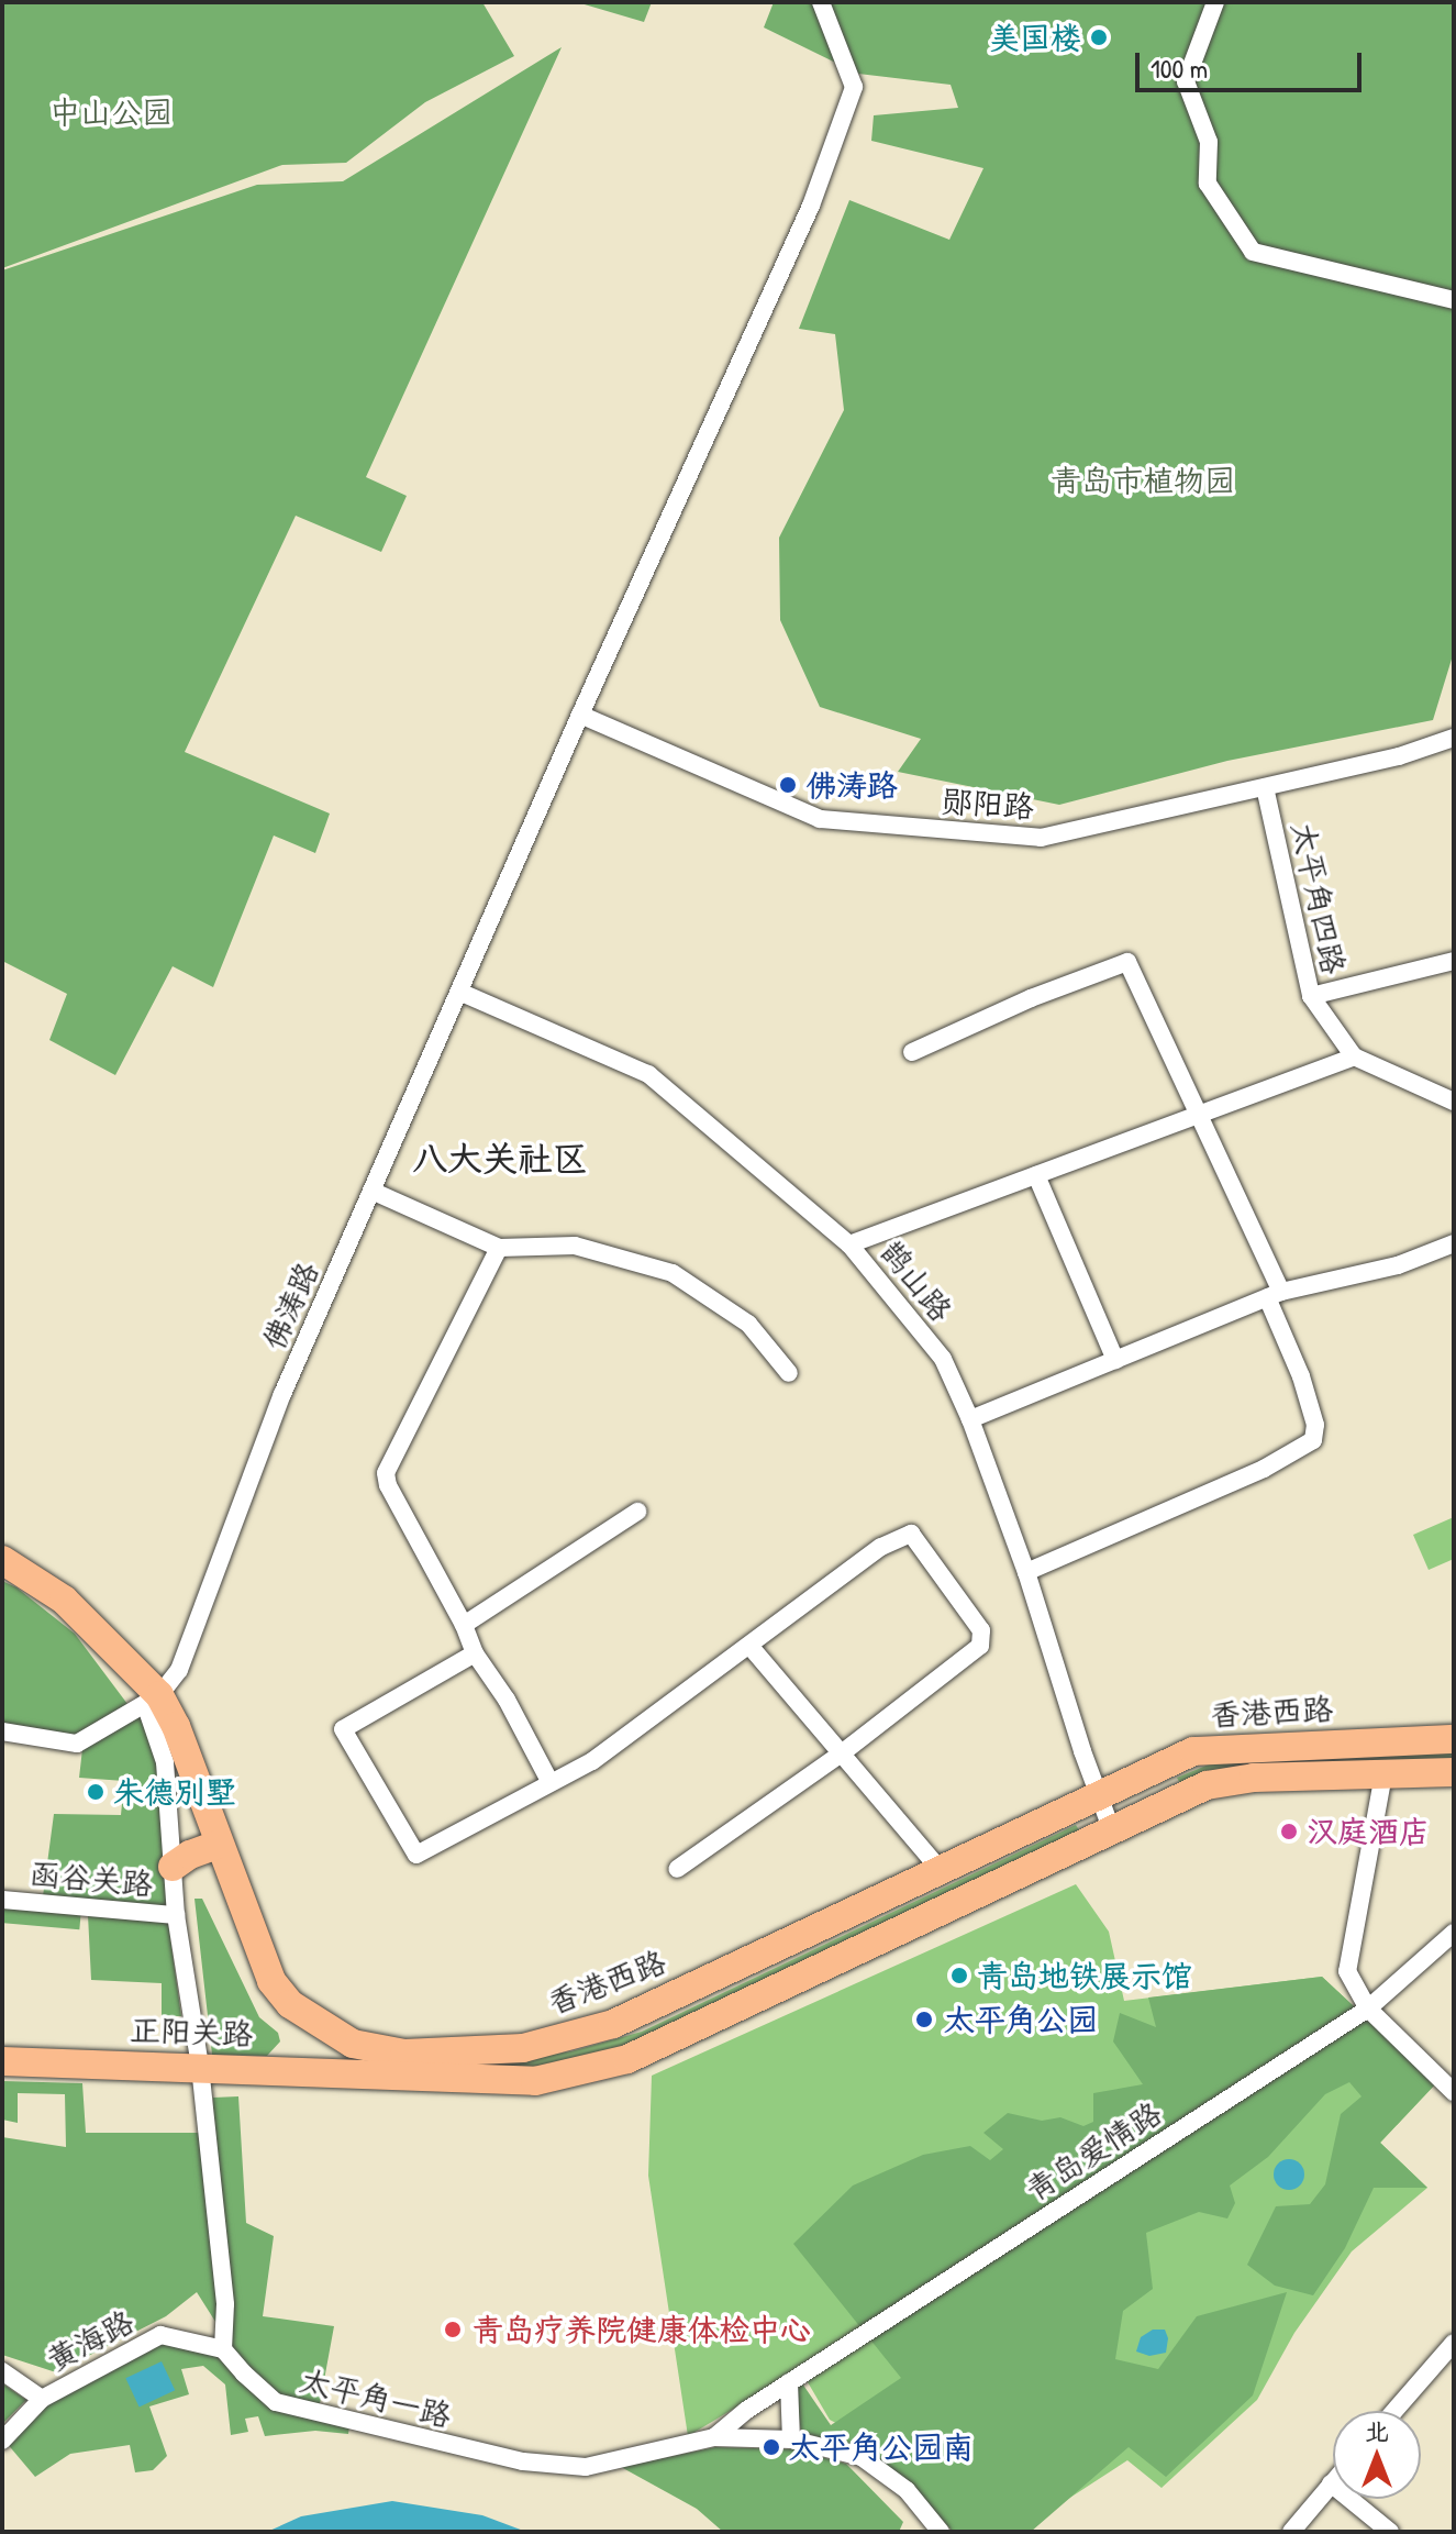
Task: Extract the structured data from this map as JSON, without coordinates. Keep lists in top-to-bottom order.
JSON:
{
  "streets": {
    "main road": ["香港西路", "正阳关路"],
    "street": [
      "郧阳路",
      "太平角四路",
      "鹊山路",
      "佛涛路",
      "函谷关路",
      "青岛爱情路",
      "黄海路",
      "太平角一路"
    ]
  },
  "crossings": [
    ["郧阳路", "太平角四路"],
    ["郧阳路", "佛涛路"],
    ["鹊山路", "佛涛路"],
    ["鹊山路", "香港西路"],
    ["鹊山路", "正阳关路"],
    ["佛涛路", "香港西路"],
    ["青岛爱情路", "太平角一路"],
    ["黄海路", "太平角一路"]
  ],
  "districts": ["八大关社区"],
  "parks": ["中山公园", "青岛市植物园"],
  "places": [
    "美国楼",
    "佛涛路",
    "朱德别墅",
    "汉庭酒店",
    "青岛地铁展示馆",
    "太平角公园",
    "青岛疗养院健康体检中心",
    "太平角公园南"
  ],
  "scale_bar": "100 m",
  "north": "top"
}
